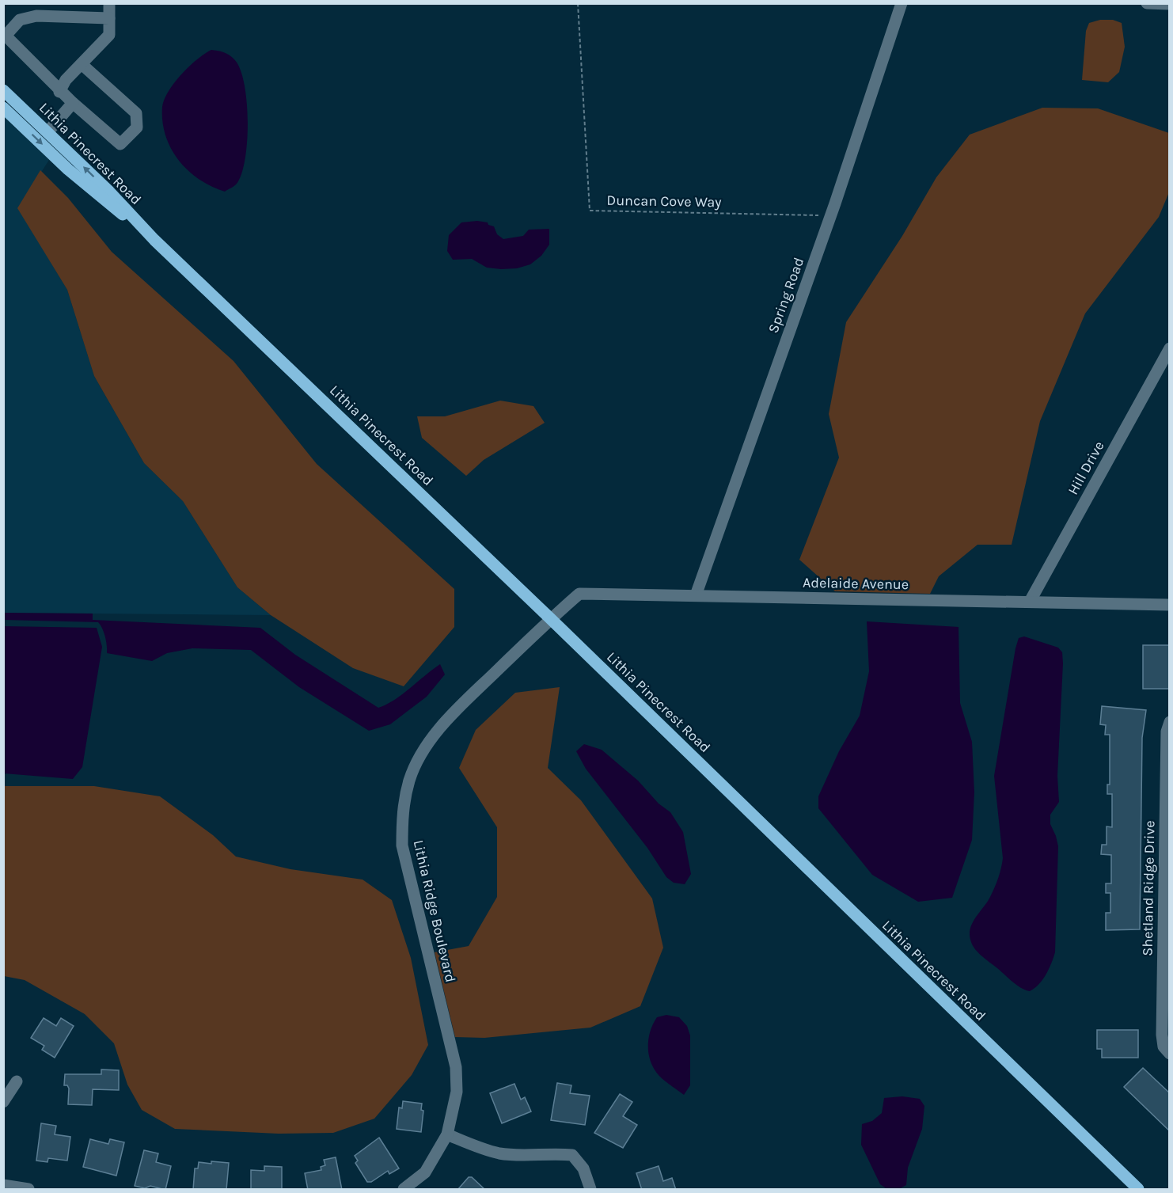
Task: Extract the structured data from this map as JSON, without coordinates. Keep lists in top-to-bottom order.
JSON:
{
  "streets": {
    "main road": ["Lithia Pinecrest Road"],
    "street": [
      "Spring Road",
      "Hill Drive",
      "Adelaide Avenue",
      "Shetland Ridge Drive",
      "Lithia Ridge Boulevard"
    ],
    "path": ["Duncan Cove Way"]
  },
  "crossings": [
    ["Lithia Pinecrest Road", "Adelaide Avenue"],
    ["Lithia Pinecrest Road", "Lithia Ridge Boulevard"],
    ["Duncan Cove Way", "Spring Road"],
    ["Spring Road", "Adelaide Avenue"],
    ["Hill Drive", "Adelaide Avenue"],
    ["Adelaide Avenue", "Lithia Ridge Boulevard"]
  ]
}
